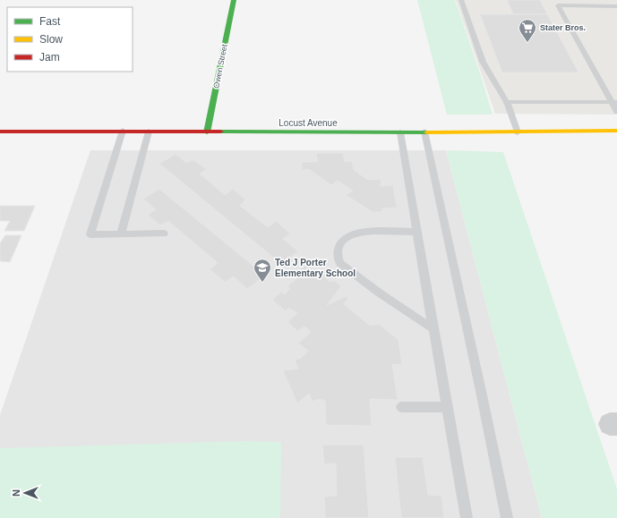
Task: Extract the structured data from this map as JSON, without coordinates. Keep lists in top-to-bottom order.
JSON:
{
  "streets": {
    "street": ["Owen Street", "Locust Avenue"]
  },
  "crossings": [
    ["Owen Street", "Locust Avenue"]
  ],
  "places": {
    "supermarket": ["Stater Bros."],
    "school or university": ["Ted J Porter Elementary School"]
  },
  "legend": ["Fast", "Slow", "Jam"],
  "north": "left"
}
